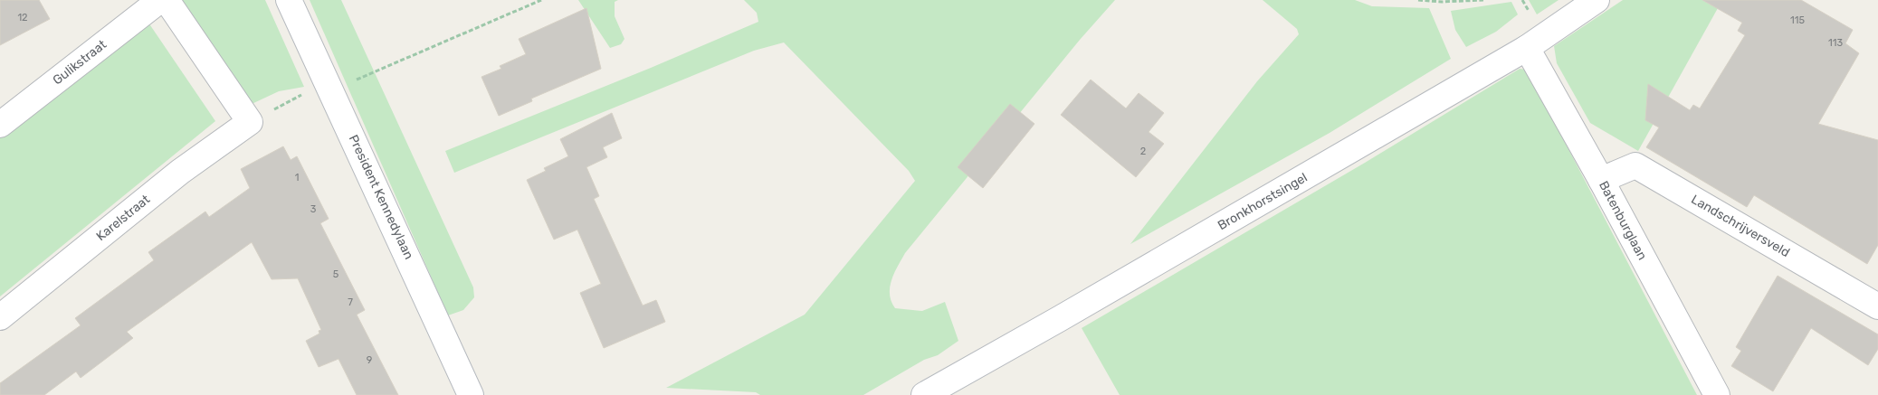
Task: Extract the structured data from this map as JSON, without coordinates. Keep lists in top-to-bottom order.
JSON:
{
  "streets": {
    "street": [
      "Gulikstraat",
      "President Kennedylaan",
      "Bronkhorstsingel",
      "Karelstraat",
      "Batenburglaan",
      "Landschrijversveld"
    ]
  },
  "crossings": [
    ["Bronkhorstsingel", "Batenburglaan"],
    ["Batenburglaan", "Landschrijversveld"]
  ],
  "house_numbers": [
    "12",
    "115",
    "113",
    "2",
    "1",
    "3",
    "5",
    "7",
    "9"
  ]
}
